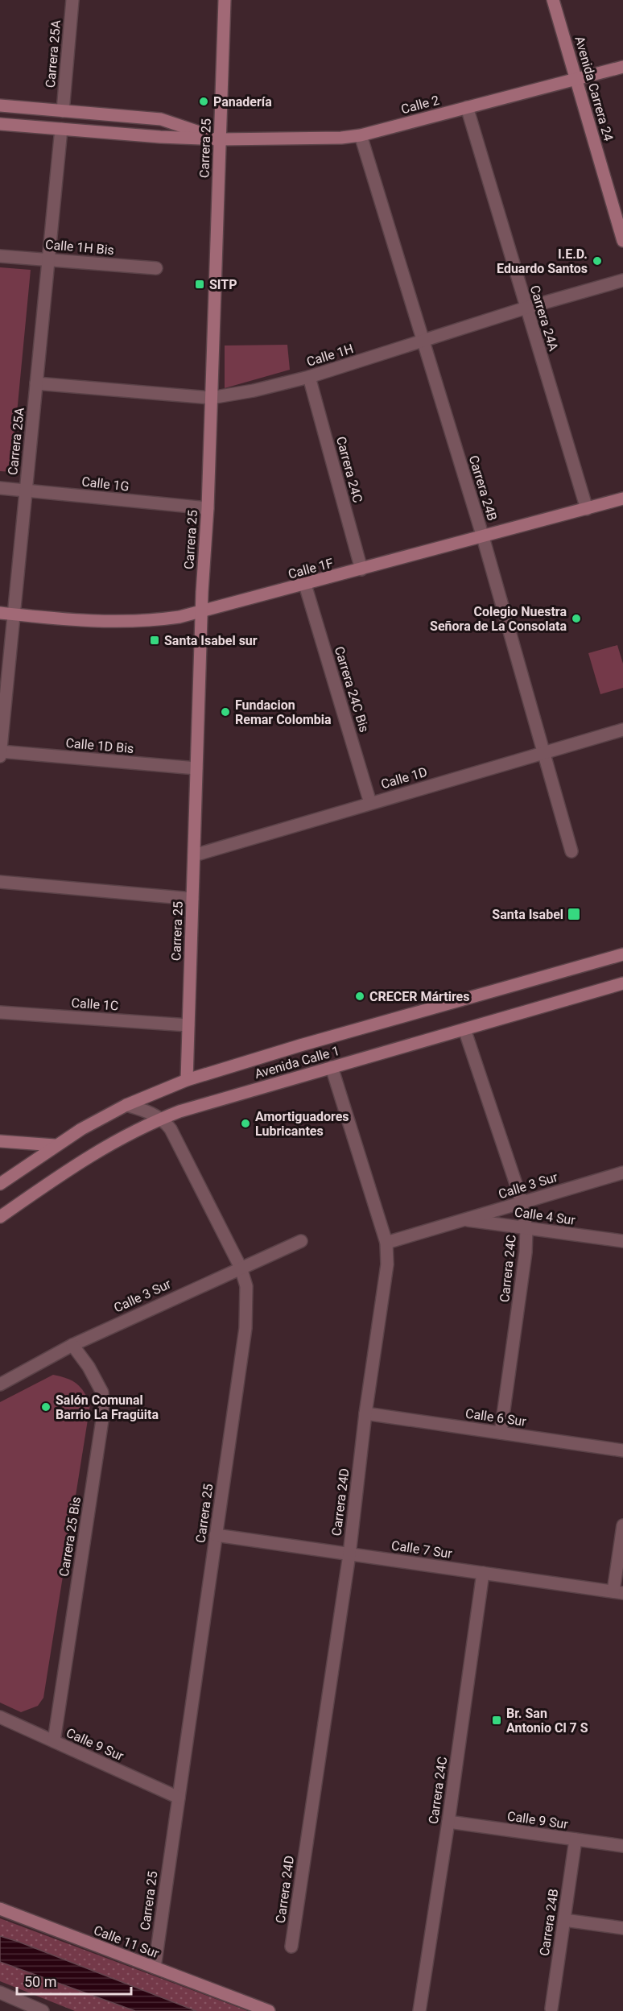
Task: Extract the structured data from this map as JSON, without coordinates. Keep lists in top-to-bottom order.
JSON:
{
  "streets": {
    "street": [
      "Carrera 25A",
      "Avenida Carrera 24",
      "Calle 2",
      "Carrera 25",
      "Calle 1H Bis",
      "Carrera 24A",
      "Calle 1H",
      "Carrera 24C",
      "Calle 1G",
      "Carrera 24B",
      "Calle 1F",
      "Carrera 24C Bis",
      "Calle 1D Bis",
      "Calle 1D",
      "Calle 1C",
      "Avenida Calle 1",
      "Calle 3 Sur",
      "Calle 4 Sur",
      "Calle 6 Sur",
      "Carrera 24D",
      "Carrera 25 Bis",
      "Calle 7 Sur",
      "Calle 9 Sur",
      "Calle 11 Sur"
    ]
  },
  "crossings": [
    ["Carrera 25A", "Calle 2"],
    ["Carrera 25A", "Calle 1H Bis"],
    ["Carrera 25A", "Calle 1H"],
    ["Carrera 25A", "Calle 1G"],
    ["Carrera 25A", "Calle 1F"],
    ["Carrera 25A", "Calle 1D Bis"],
    ["Avenida Carrera 24", "Calle 2"],
    ["Calle 2", "Carrera 25"],
    ["Calle 2", "Carrera 24A"],
    ["Calle 2", "Carrera 24B"],
    ["Carrera 25", "Calle 1H"],
    ["Carrera 25", "Calle 1G"],
    ["Carrera 25", "Calle 1F"],
    ["Carrera 25", "Calle 1D Bis"],
    ["Carrera 25", "Calle 1D"],
    ["Carrera 25", "Calle 1C"],
    ["Carrera 25", "Avenida Calle 1"],
    ["Carrera 25", "Calle 3 Sur"],
    ["Carrera 25", "Calle 7 Sur"],
    ["Carrera 25", "Calle 9 Sur"],
    ["Carrera 25", "Calle 11 Sur"],
    ["Carrera 24A", "Calle 1H"],
    ["Carrera 24A", "Calle 1F"],
    ["Calle 1H", "Carrera 24C"],
    ["Calle 1H", "Carrera 24B"],
    ["Carrera 24C", "Calle 1F"],
    ["Carrera 24C", "Avenida Calle 1"],
    ["Carrera 24C", "Calle 3 Sur"],
    ["Carrera 24C", "Calle 4 Sur"],
    ["Carrera 24C", "Calle 6 Sur"],
    ["Carrera 24C", "Calle 7 Sur"],
    ["Carrera 24C", "Calle 9 Sur"],
    ["Carrera 24B", "Calle 1F"],
    ["Carrera 24B", "Calle 1D"],
    ["Carrera 24B", "Calle 9 Sur"],
    ["Calle 1F", "Carrera 24C Bis"],
    ["Carrera 24C Bis", "Calle 1D"],
    ["Avenida Calle 1", "Carrera 24D"],
    ["Calle 3 Sur", "Calle 4 Sur"],
    ["Calle 3 Sur", "Carrera 24D"],
    ["Calle 3 Sur", "Carrera 25 Bis"],
    ["Calle 6 Sur", "Carrera 24D"],
    ["Carrera 24D", "Calle 7 Sur"],
    ["Carrera 25 Bis", "Calle 9 Sur"]
  ],
  "places": {
    "other": [
      "Panadería",
      "I.E.D. Eduardo Santos",
      "Colegio Nuestra Señora de La Consolata",
      "Fundacion Remar Colombia",
      "CRECER Mártires",
      "Amortiguadores Lubricantes",
      "Salón Comunal Barrio La Fragüita"
    ],
    "transit": [
      "SITP",
      "Santa Isabel sur",
      "Santa Isabel",
      "Br. San Antonio Cl 7 S"
    ]
  },
  "scale_bar": "50 m"
}
